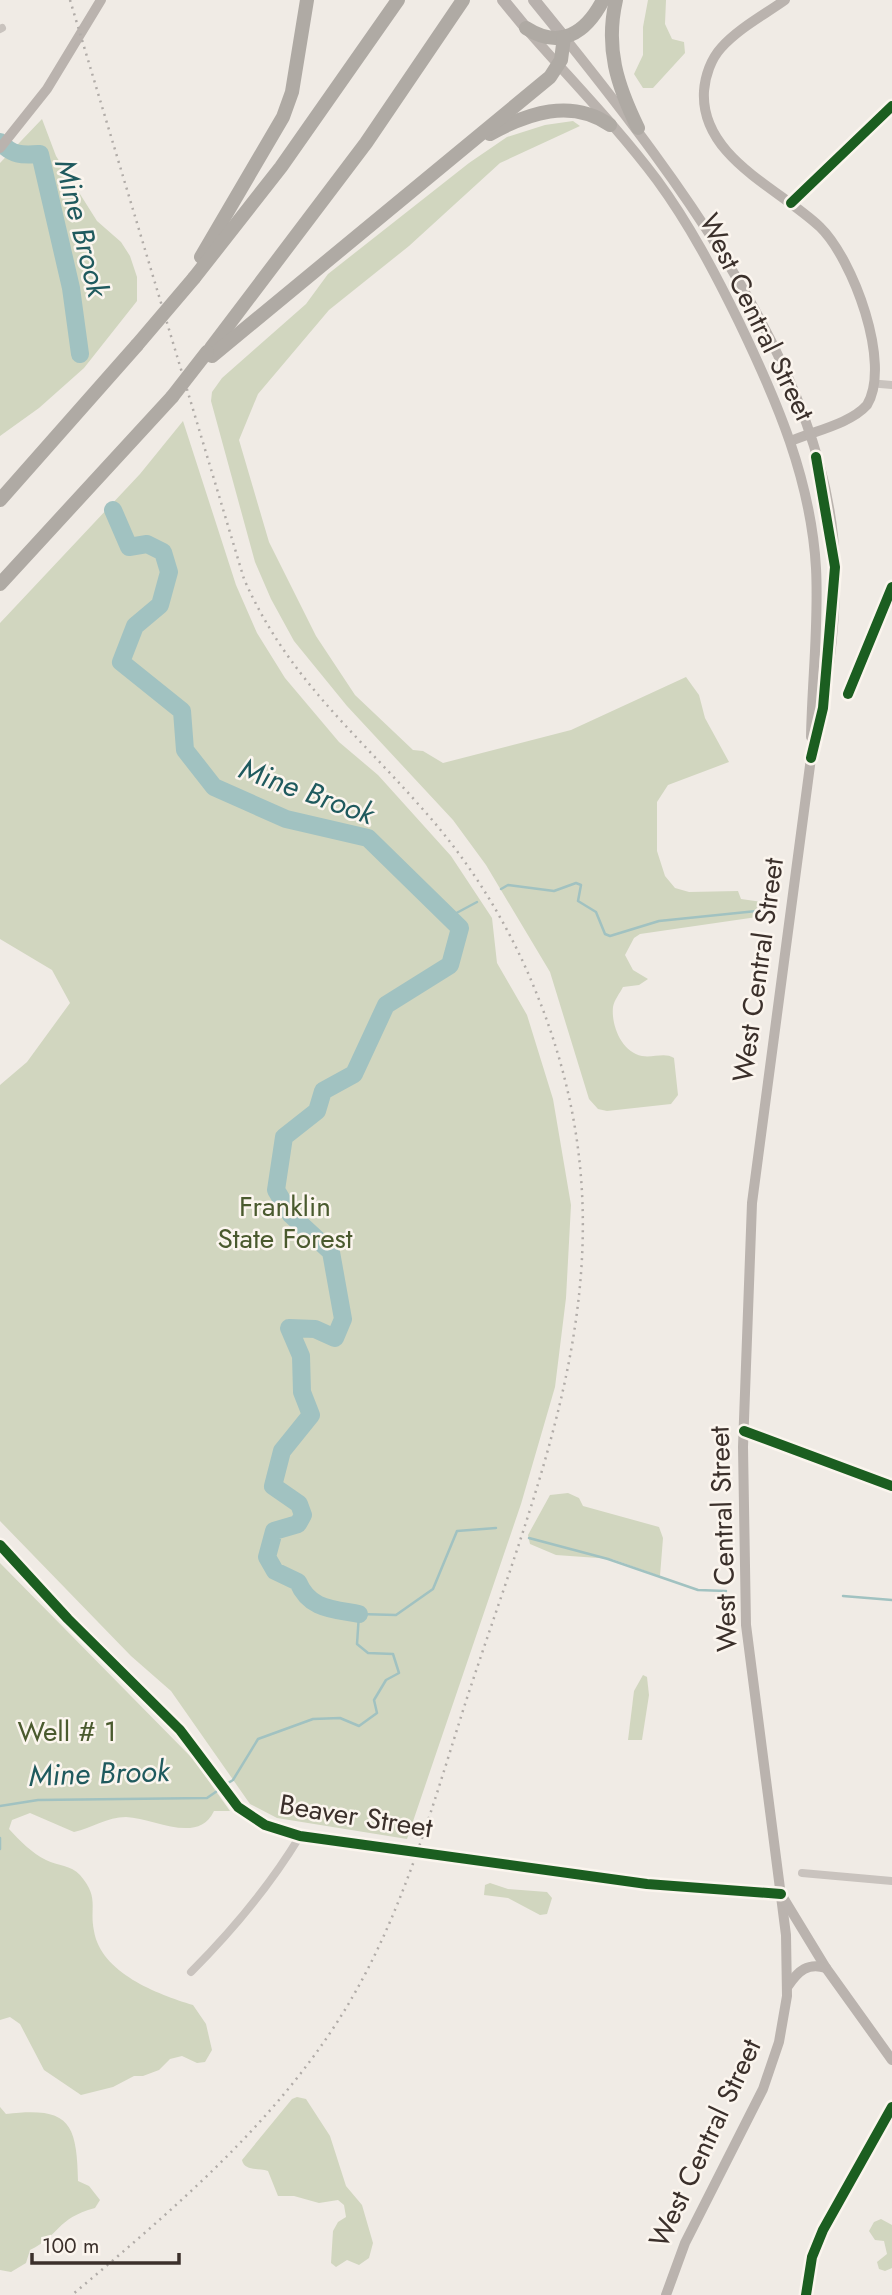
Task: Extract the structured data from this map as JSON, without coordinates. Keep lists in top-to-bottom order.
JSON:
{
  "streets": {
    "main road": ["West Central Street"],
    "street": ["Beaver Street"]
  },
  "crossings": [
    ["West Central Street", "Beaver Street"]
  ],
  "water": ["Mine Brook"],
  "parks": ["Franklin State Forest", "Well # 1"],
  "scale_bar": "100 m"
}
